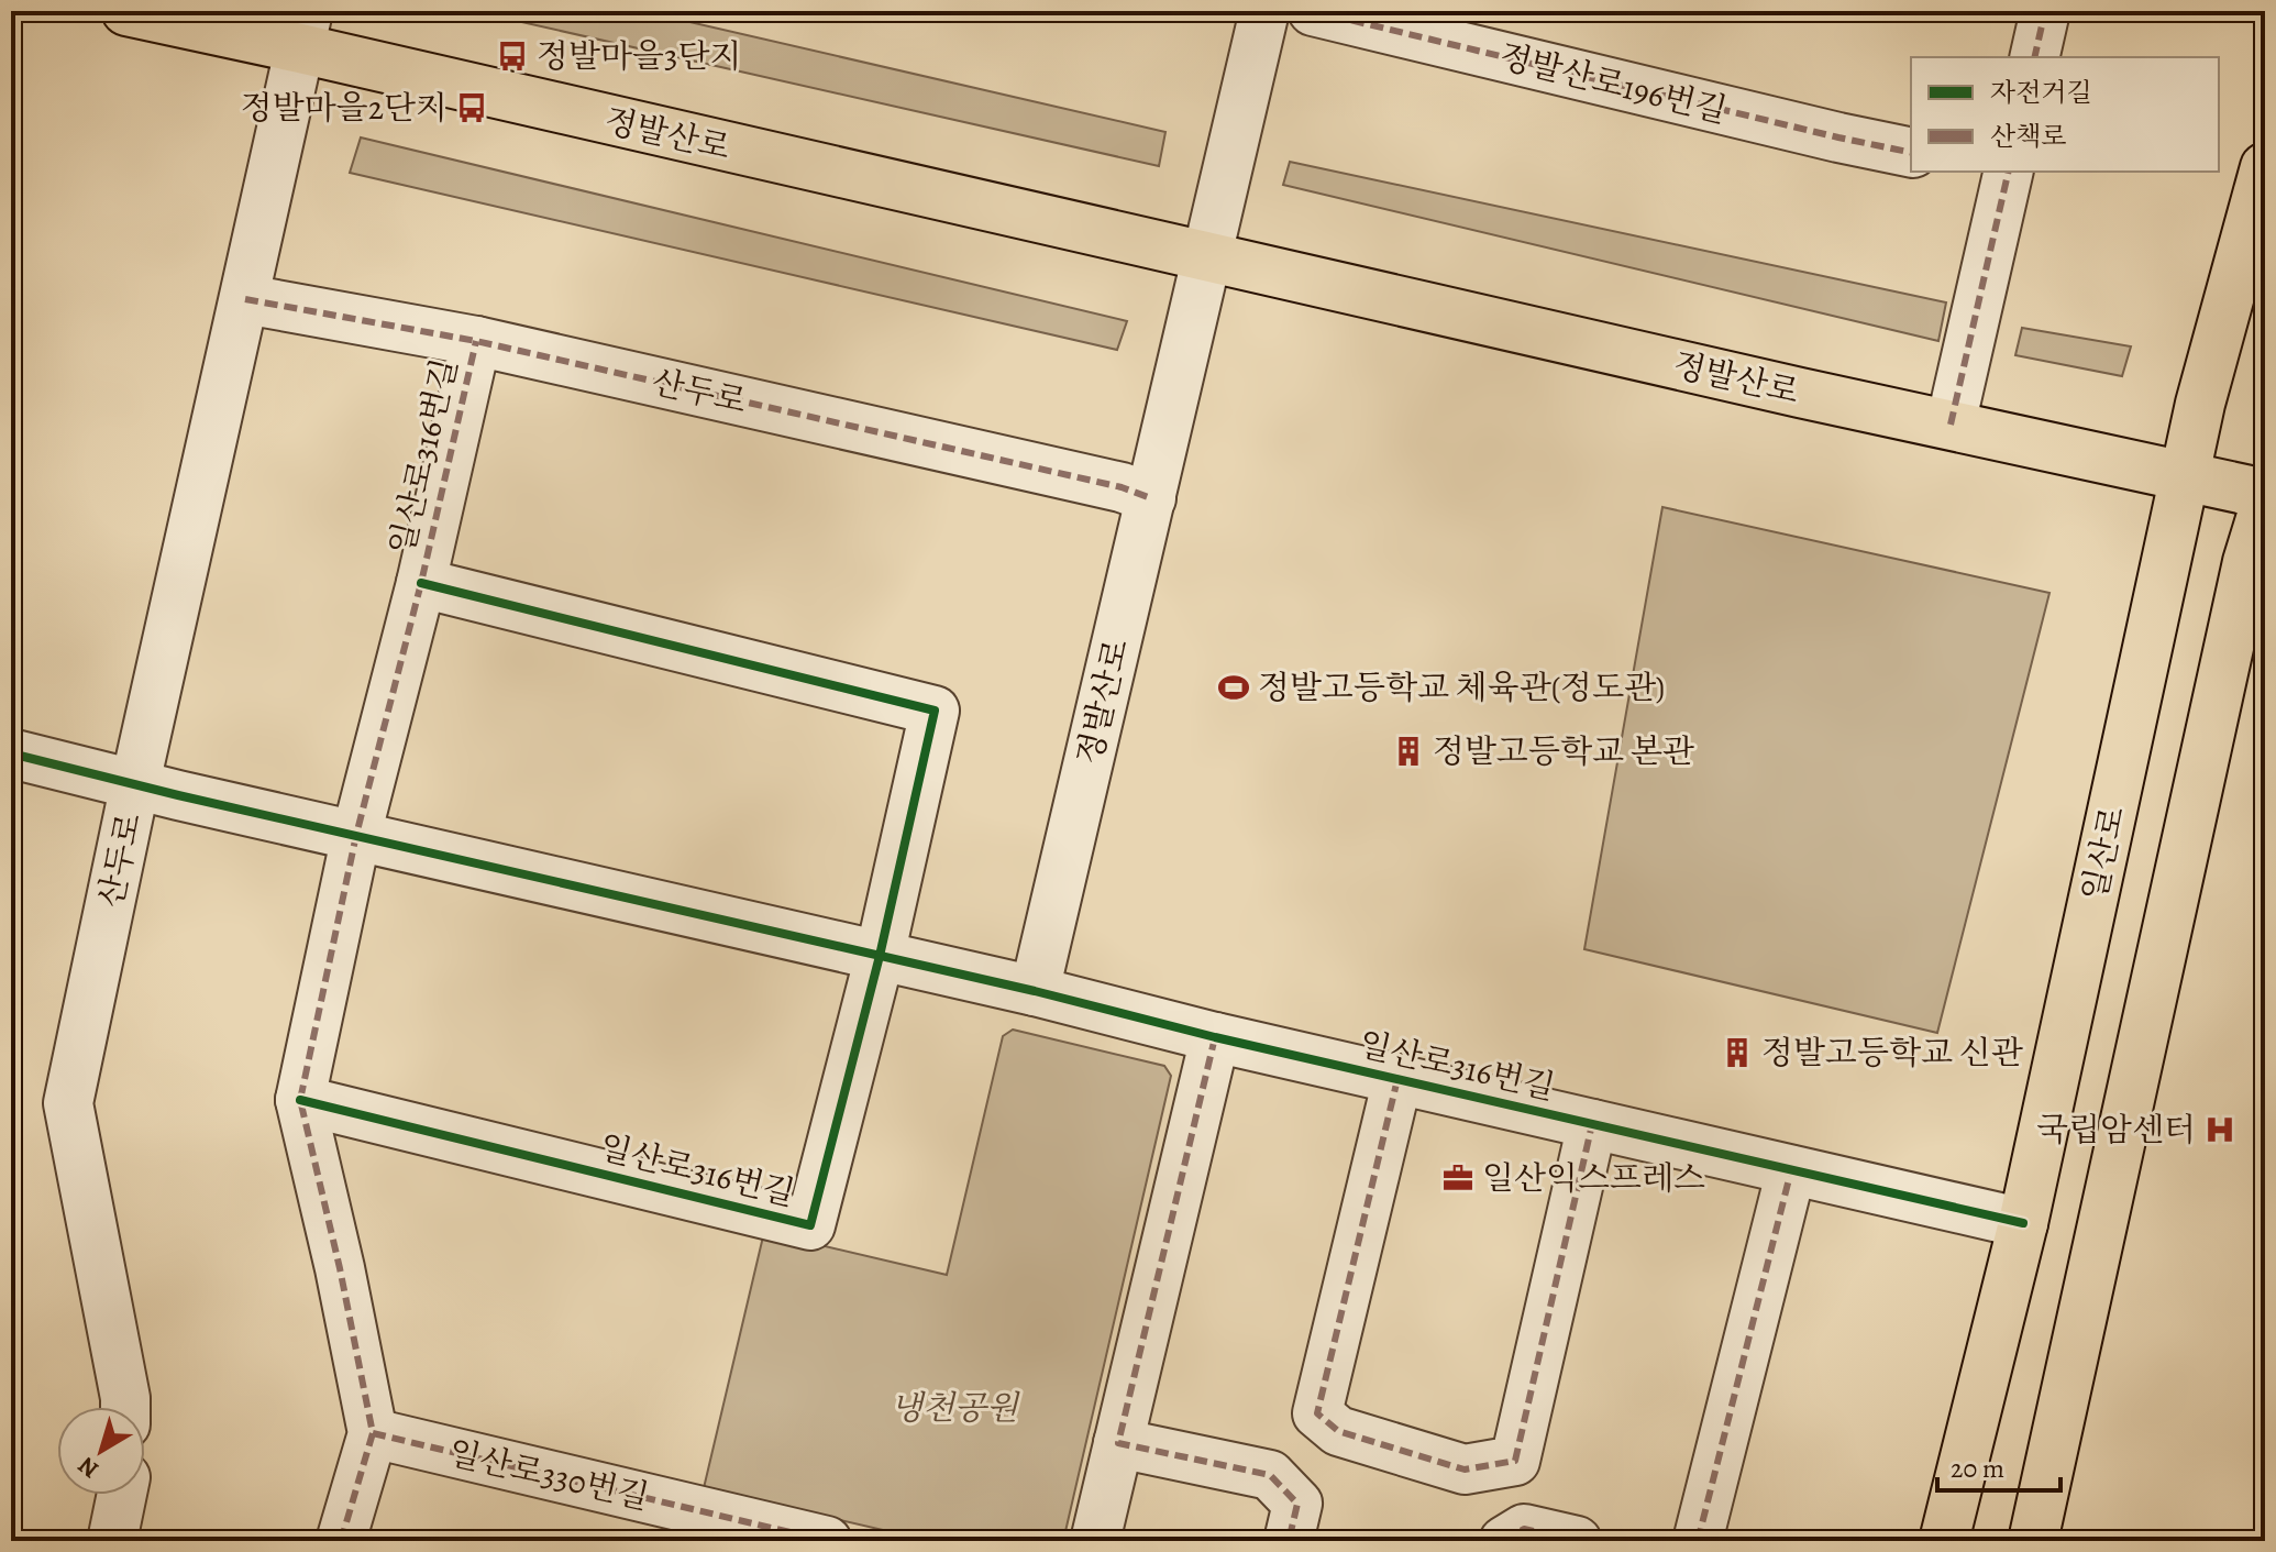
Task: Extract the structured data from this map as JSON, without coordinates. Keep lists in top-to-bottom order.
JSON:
{
  "streets": {
    "main road": ["정발산로", "일산로"],
    "street": [
      "정발산로196번길",
      "산두로",
      "일산로316번길",
      "일산로330번길"
    ]
  },
  "crossings": [
    ["정발산로", "산두로"],
    ["정발산로", "일산로316번길"],
    ["정발산로", "일산로"],
    ["산두로", "일산로316번길"],
    ["일산로316번길", "일산로"],
    ["일산로316번길", "일산로330번길"]
  ],
  "parks": ["냉천공원"],
  "places": {
    "bus stop": ["정발마을3단지", "정발마을2단지"],
    "sports": ["정발고등학교 체육관(정도관)"],
    "building": ["정발고등학교 본관", "정발고등학교 신관"],
    "hospital": ["국립암센터"],
    "office": ["일산익스프레스"]
  },
  "legend": ["자전거길", "산책로"],
  "scale_bar": "20 m",
  "north": "bottom left"
}
